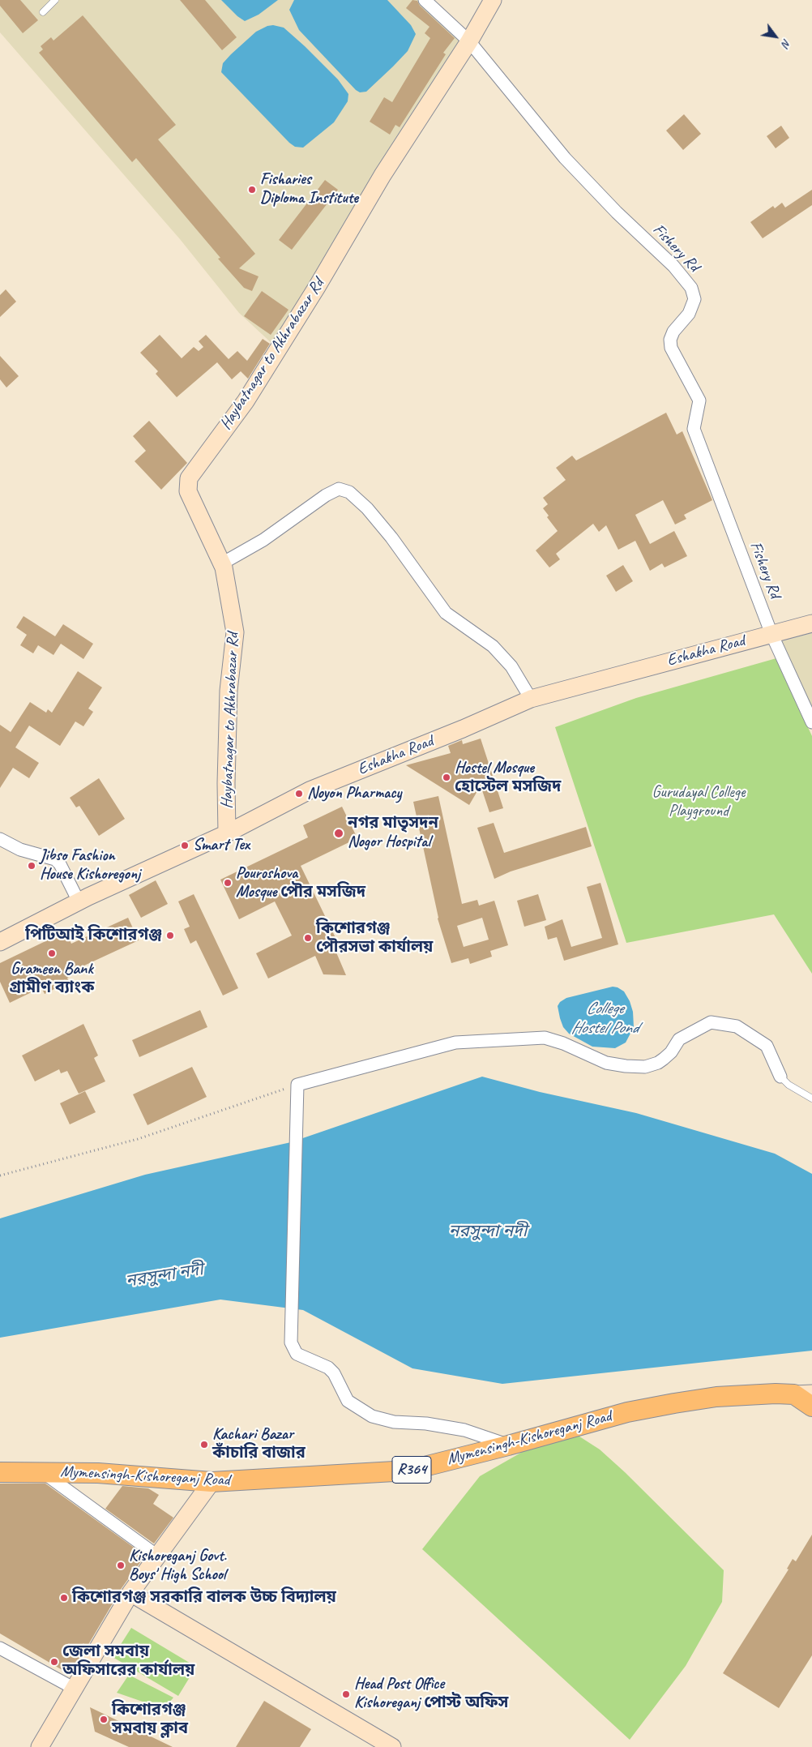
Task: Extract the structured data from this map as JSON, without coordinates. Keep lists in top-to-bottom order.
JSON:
{
  "streets": {
    "main road": ["Mymensingh-Kishoreganj Road", "R364"],
    "street": ["Fishery Rd", "Haybatnagar to Akhrabazar Rd", "Eshakha Road"]
  },
  "crossings": [
    ["Fishery Rd", "Haybatnagar to Akhrabazar Rd"],
    ["Fishery Rd", "Eshakha Road"],
    ["Haybatnagar to Akhrabazar Rd", "Eshakha Road"]
  ],
  "water": ["College Hostel Pond", "নরসুন্দা নদী"],
  "parks": ["Gurudayal College Playground"],
  "places": [
    "Fisharies Diploma Institute",
    "Hostel Mosque হোস্টেল মসজিদ",
    "Noyon Pharmacy",
    "নগর মাতৃসদন Nogor Hospital",
    "Smart Tex",
    "Jibso Fashion House Kishoregonj",
    "Pouroshova Mosque পৌর মসজিদ",
    "পিটিআই কিশোরগঞ্জ",
    "কিশোরগঞ্জ পৌরসভা কার্যালয়",
    "Grameen Bank গ্রামীণ ব্যাংক",
    "Kachari Bazar কাঁচারি বাজার",
    "Kishoreganj Govt. Boys' High School",
    "কিশোরগঞ্জ সরকারি বালক উচ্চ বিদ্যালয়",
    "জেলা সমবায় অফিসারের কার্যালয়",
    "Head Post Office Kishoreganj পোস্ট অফিস",
    "কিশোরগঞ্জ সমবায় ক্লাব"
  ],
  "north": "bottom right"
}
